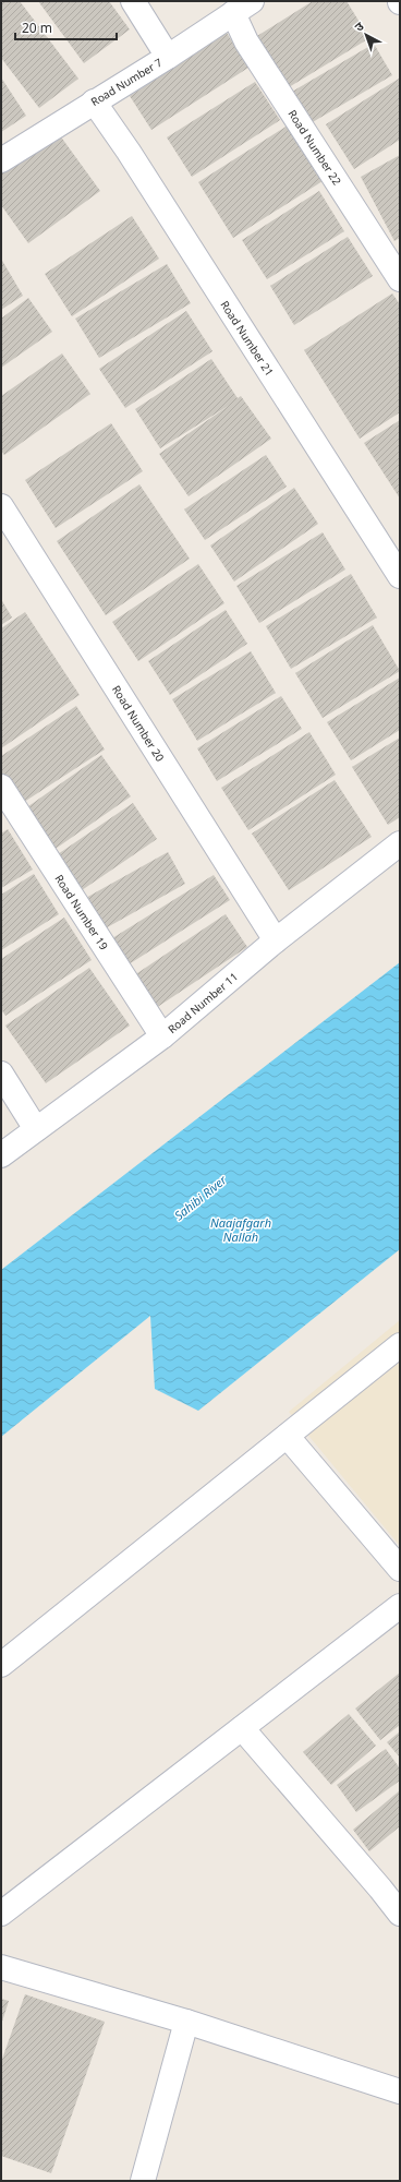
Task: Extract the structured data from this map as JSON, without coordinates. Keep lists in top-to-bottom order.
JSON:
{
  "streets": {
    "street": [
      "Road Number 7",
      "Road Number 22",
      "Road Number 21",
      "Road Number 20",
      "Road Number 19",
      "Road Number 11"
    ]
  },
  "crossings": [
    ["Road Number 7", "Road Number 22"],
    ["Road Number 7", "Road Number 21"],
    ["Road Number 20", "Road Number 11"],
    ["Road Number 19", "Road Number 11"]
  ],
  "water": ["Sahibi River", "Naajafgarh Nallah"],
  "scale_bar": "20 m",
  "north": "top left"
}
